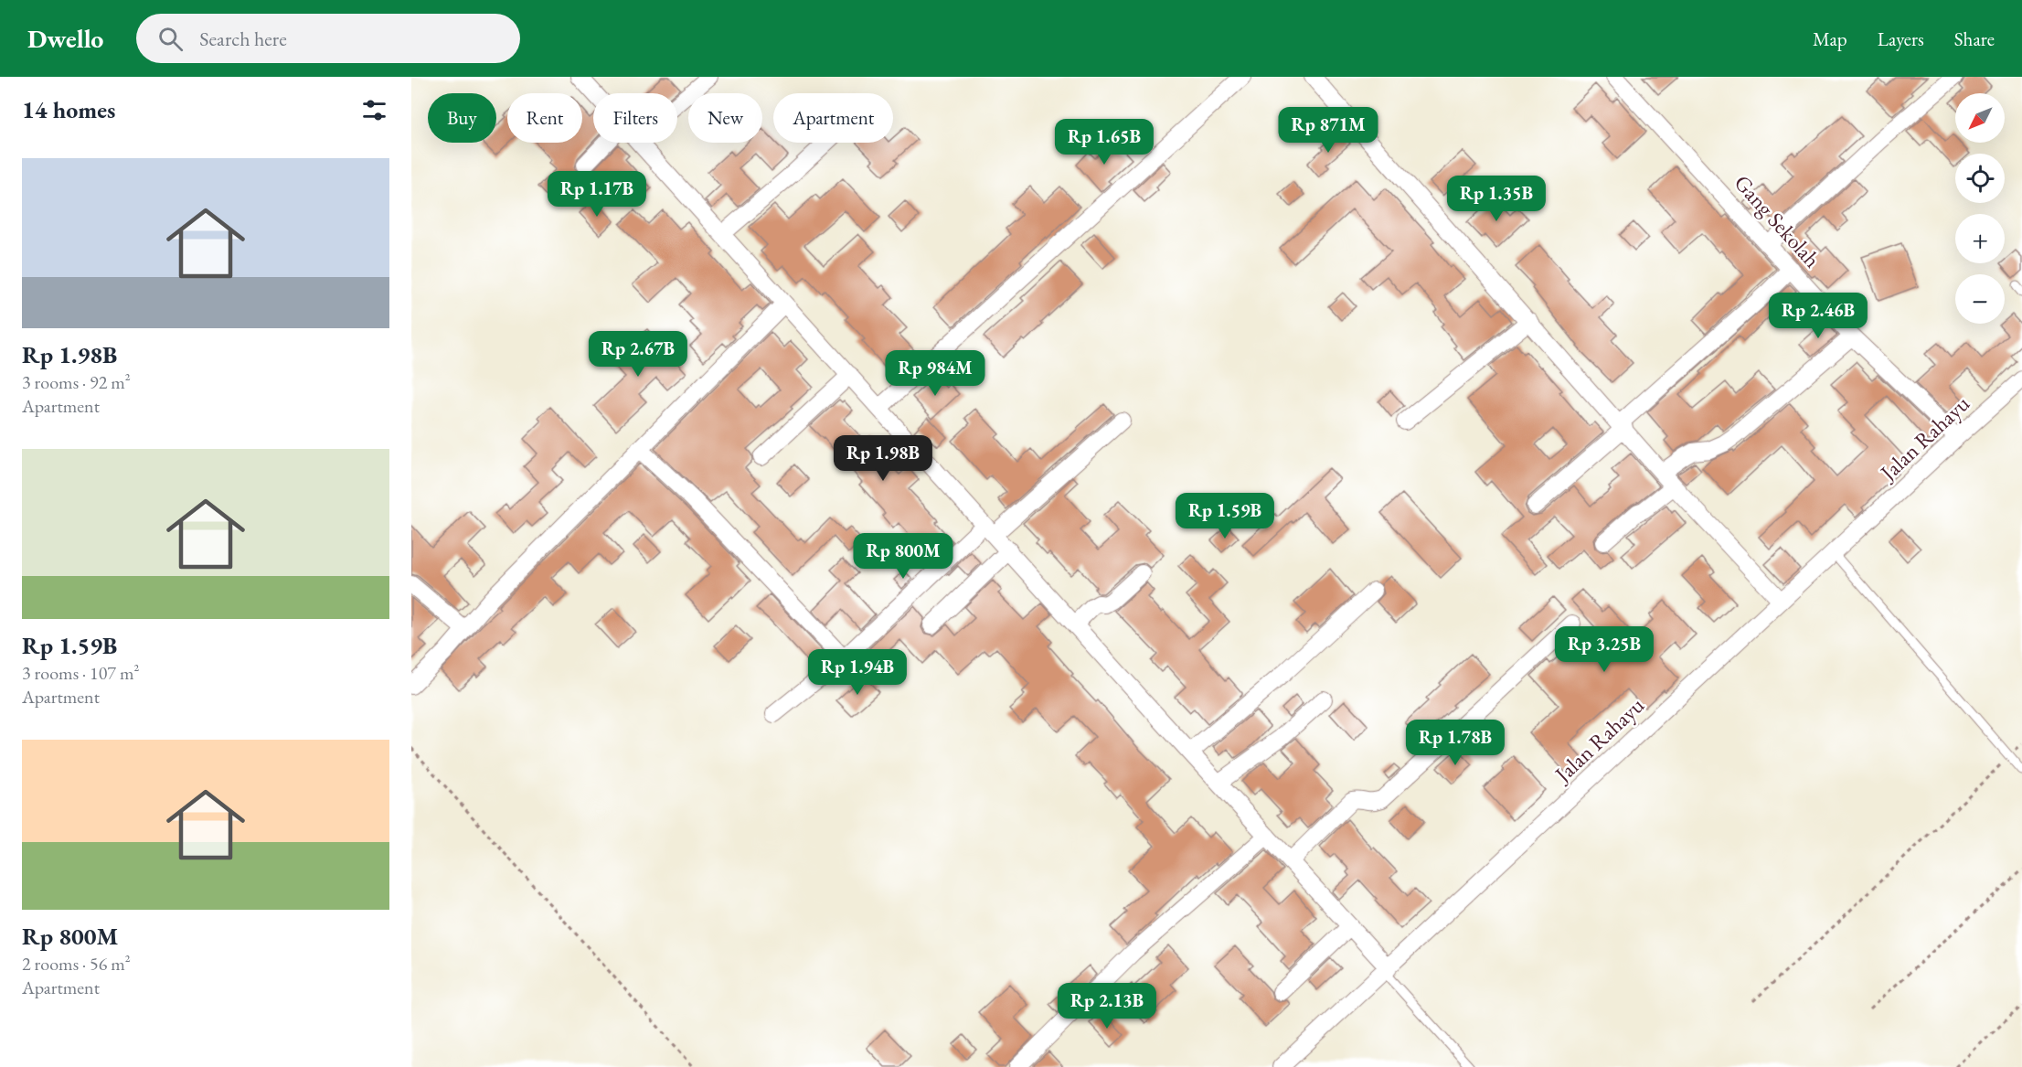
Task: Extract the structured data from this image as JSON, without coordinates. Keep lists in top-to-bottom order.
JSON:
{
  "streets": {
    "street": ["Gang Sekolah", "Jalan Rahayu"]
  },
  "crossings": [
    ["Gang Sekolah", "Jalan Rahayu"]
  ],
  "north": "bottom left",
  "page": {
    "header": "Dwello",
    "search": "Search here",
    "nav": ["Map", "Layers", "Share"],
    "heading": "14 homes",
    "map_buttons": ["+", "−"],
    "chip": [
      "Buy",
      "Rent",
      "Filters",
      "New",
      "Apartment"
    ],
    "price": [
      "Rp 871M",
      "Rp 1.65B",
      "Rp 1.17B",
      "Rp 1.35B",
      "Rp 2.46B",
      "Rp 2.67B",
      "Rp 984M",
      "Rp 1.98B",
      "Rp 1.59B",
      "Rp 800M",
      "Rp 3.25B",
      "Rp 1.94B",
      "Rp 1.78B",
      "Rp 2.13B"
    ],
    "list": [
      {
        "name": "Rp 1.98B",
        "note": "3 rooms · 92 m² · Apartment"
      },
      {
        "name": "Rp 1.59B",
        "note": "3 rooms · 107 m² · Apartment"
      },
      {
        "name": "Rp 800M",
        "note": "2 rooms · 56 m² · Apartment"
      }
    ]
  }
}
